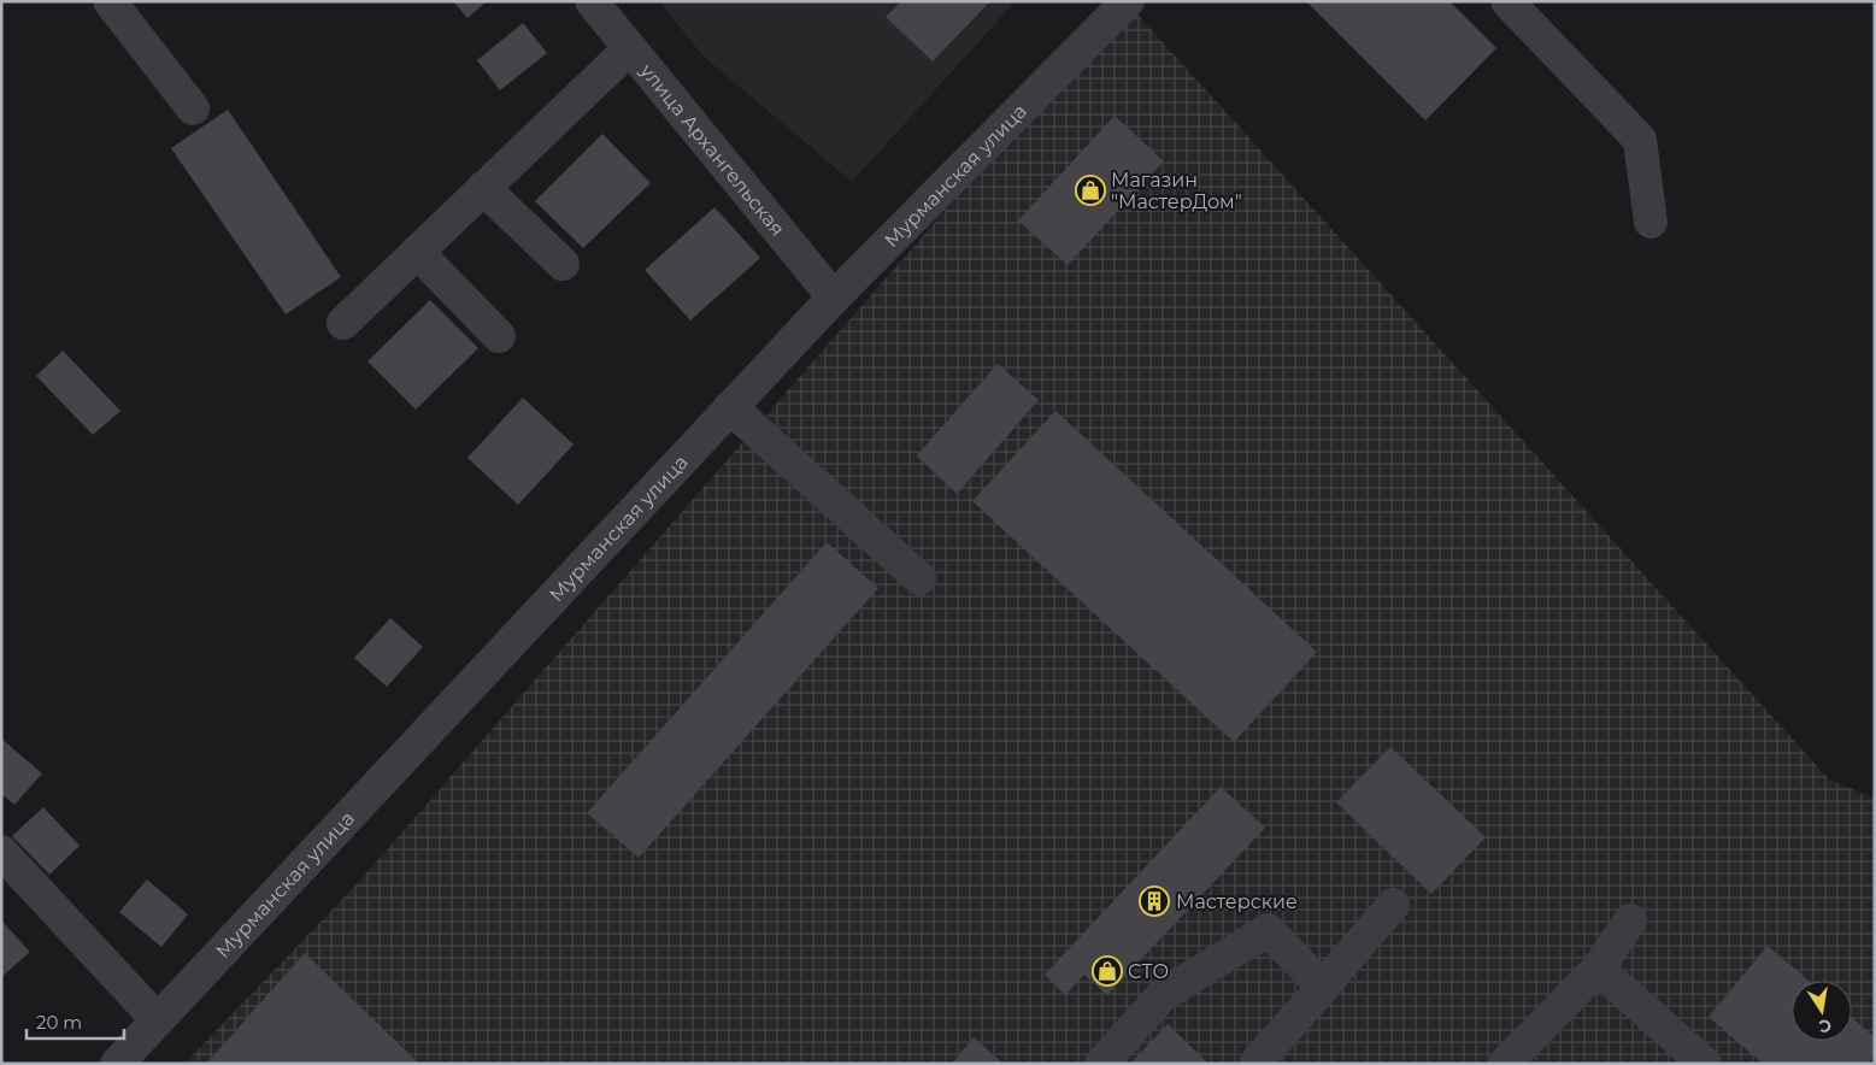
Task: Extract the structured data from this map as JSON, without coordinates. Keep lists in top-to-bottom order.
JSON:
{
  "streets": {
    "street": ["улица Архангельская", "Мурманская улица"]
  },
  "crossings": [
    ["улица Архангельская", "Мурманская улица"]
  ],
  "places": {
    "shop": ["Магазин \"МастерДом\"", "СТО"],
    "building": ["Мастерские"]
  },
  "scale_bar": "20 m",
  "north": "bottom"
}
